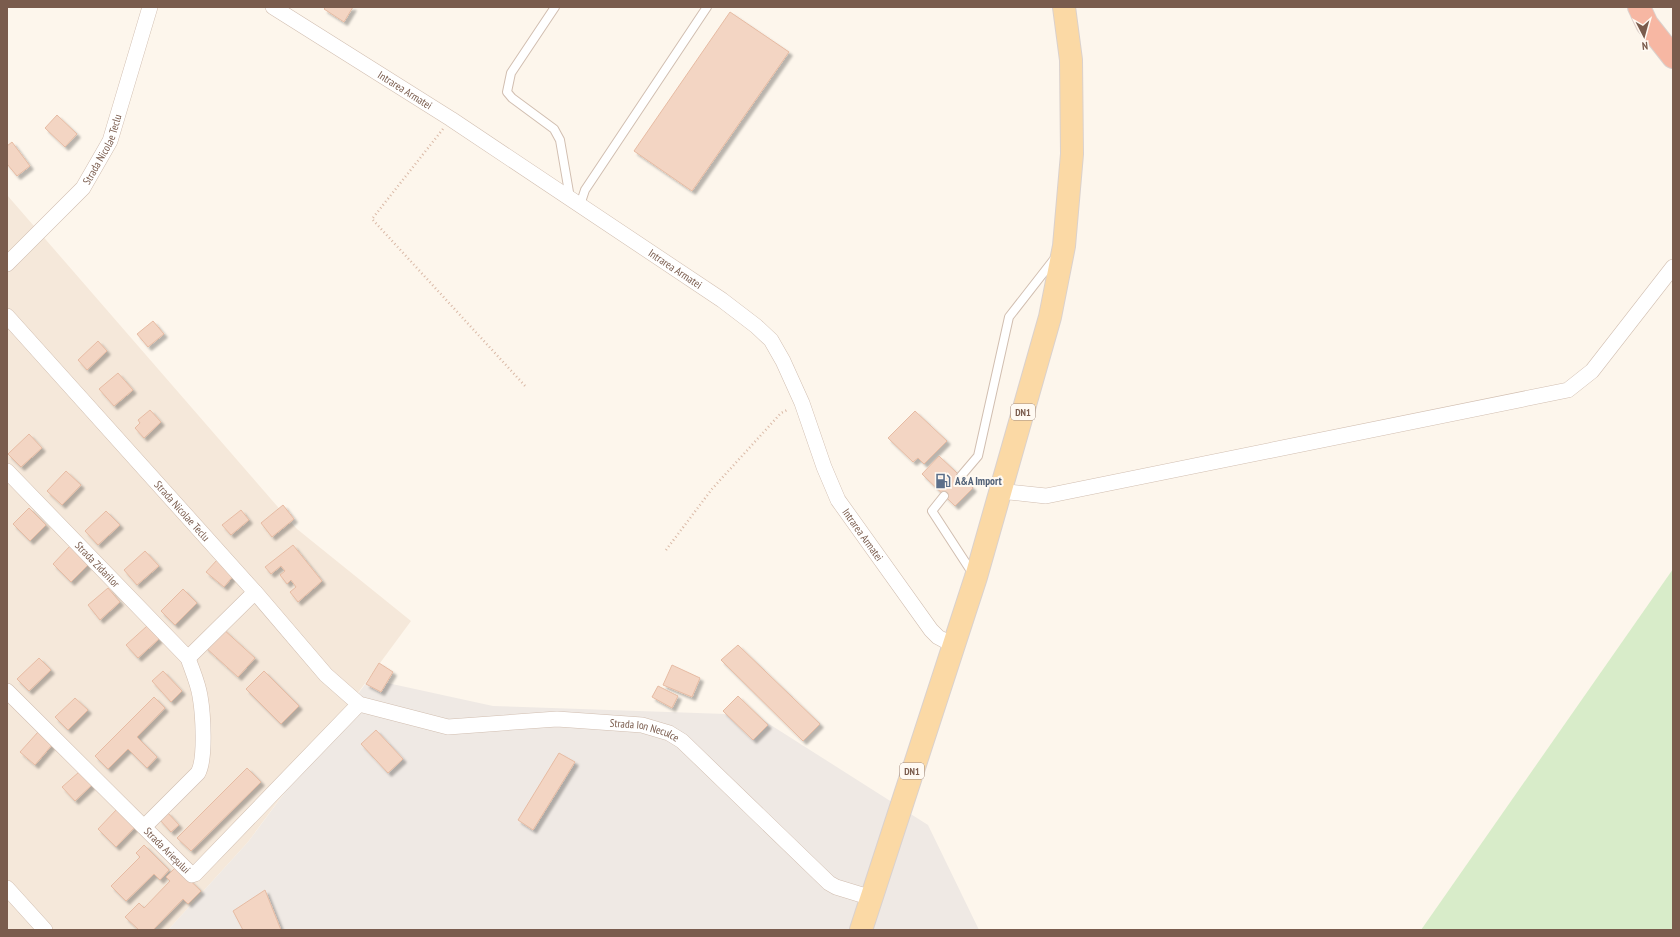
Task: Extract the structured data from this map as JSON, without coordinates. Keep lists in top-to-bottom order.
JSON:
{
  "streets": {
    "main road": ["DN1"],
    "street": [
      "Intrarea Armatei",
      "Strada Nicolae Teclu",
      "Strada Zidarilor",
      "Strada Ion Neculce",
      "Strada Arieșului"
    ]
  },
  "crossings": [
    ["Intrarea Armatei", "DN1"],
    ["Strada Nicolae Teclu", "Strada Ion Neculce"],
    ["Strada Nicolae Teclu", "Strada Arieșului"],
    ["DN1", "Strada Ion Neculce"],
    ["Strada Zidarilor", "Strada Arieșului"],
    ["Strada Ion Neculce", "Strada Arieșului"]
  ],
  "places": {
    "fuel station": ["A&A Import"]
  },
  "north": "bottom"
}
